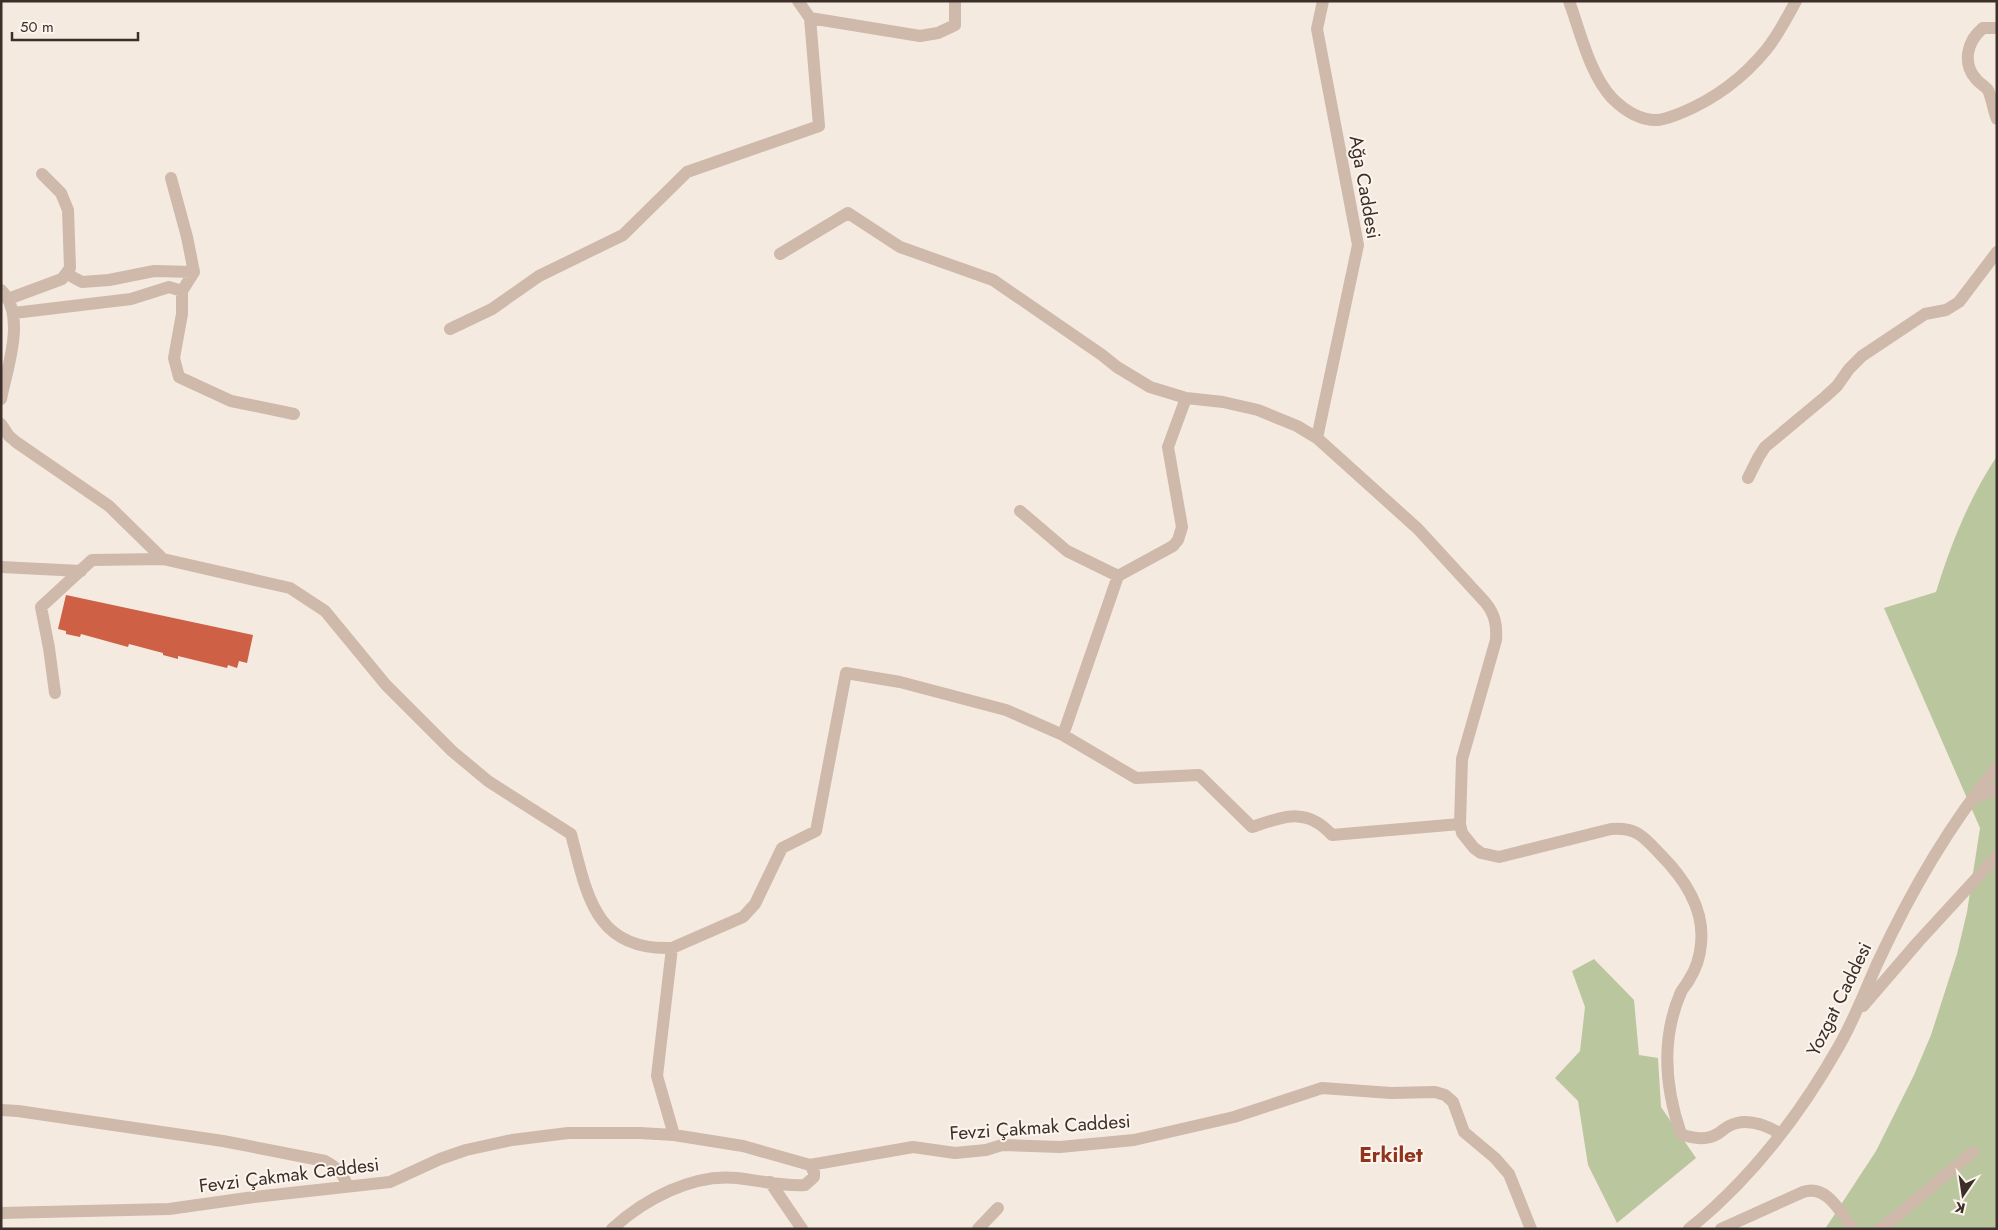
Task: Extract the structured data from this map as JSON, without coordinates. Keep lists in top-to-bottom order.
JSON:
{
  "streets": {
    "street": ["Ağa Caddesi", "Yozgat Caddesi", "Fevzi Çakmak Caddesi"]
  },
  "districts": ["Erkilet"],
  "scale_bar": "50 m",
  "north": "bottom"
}
